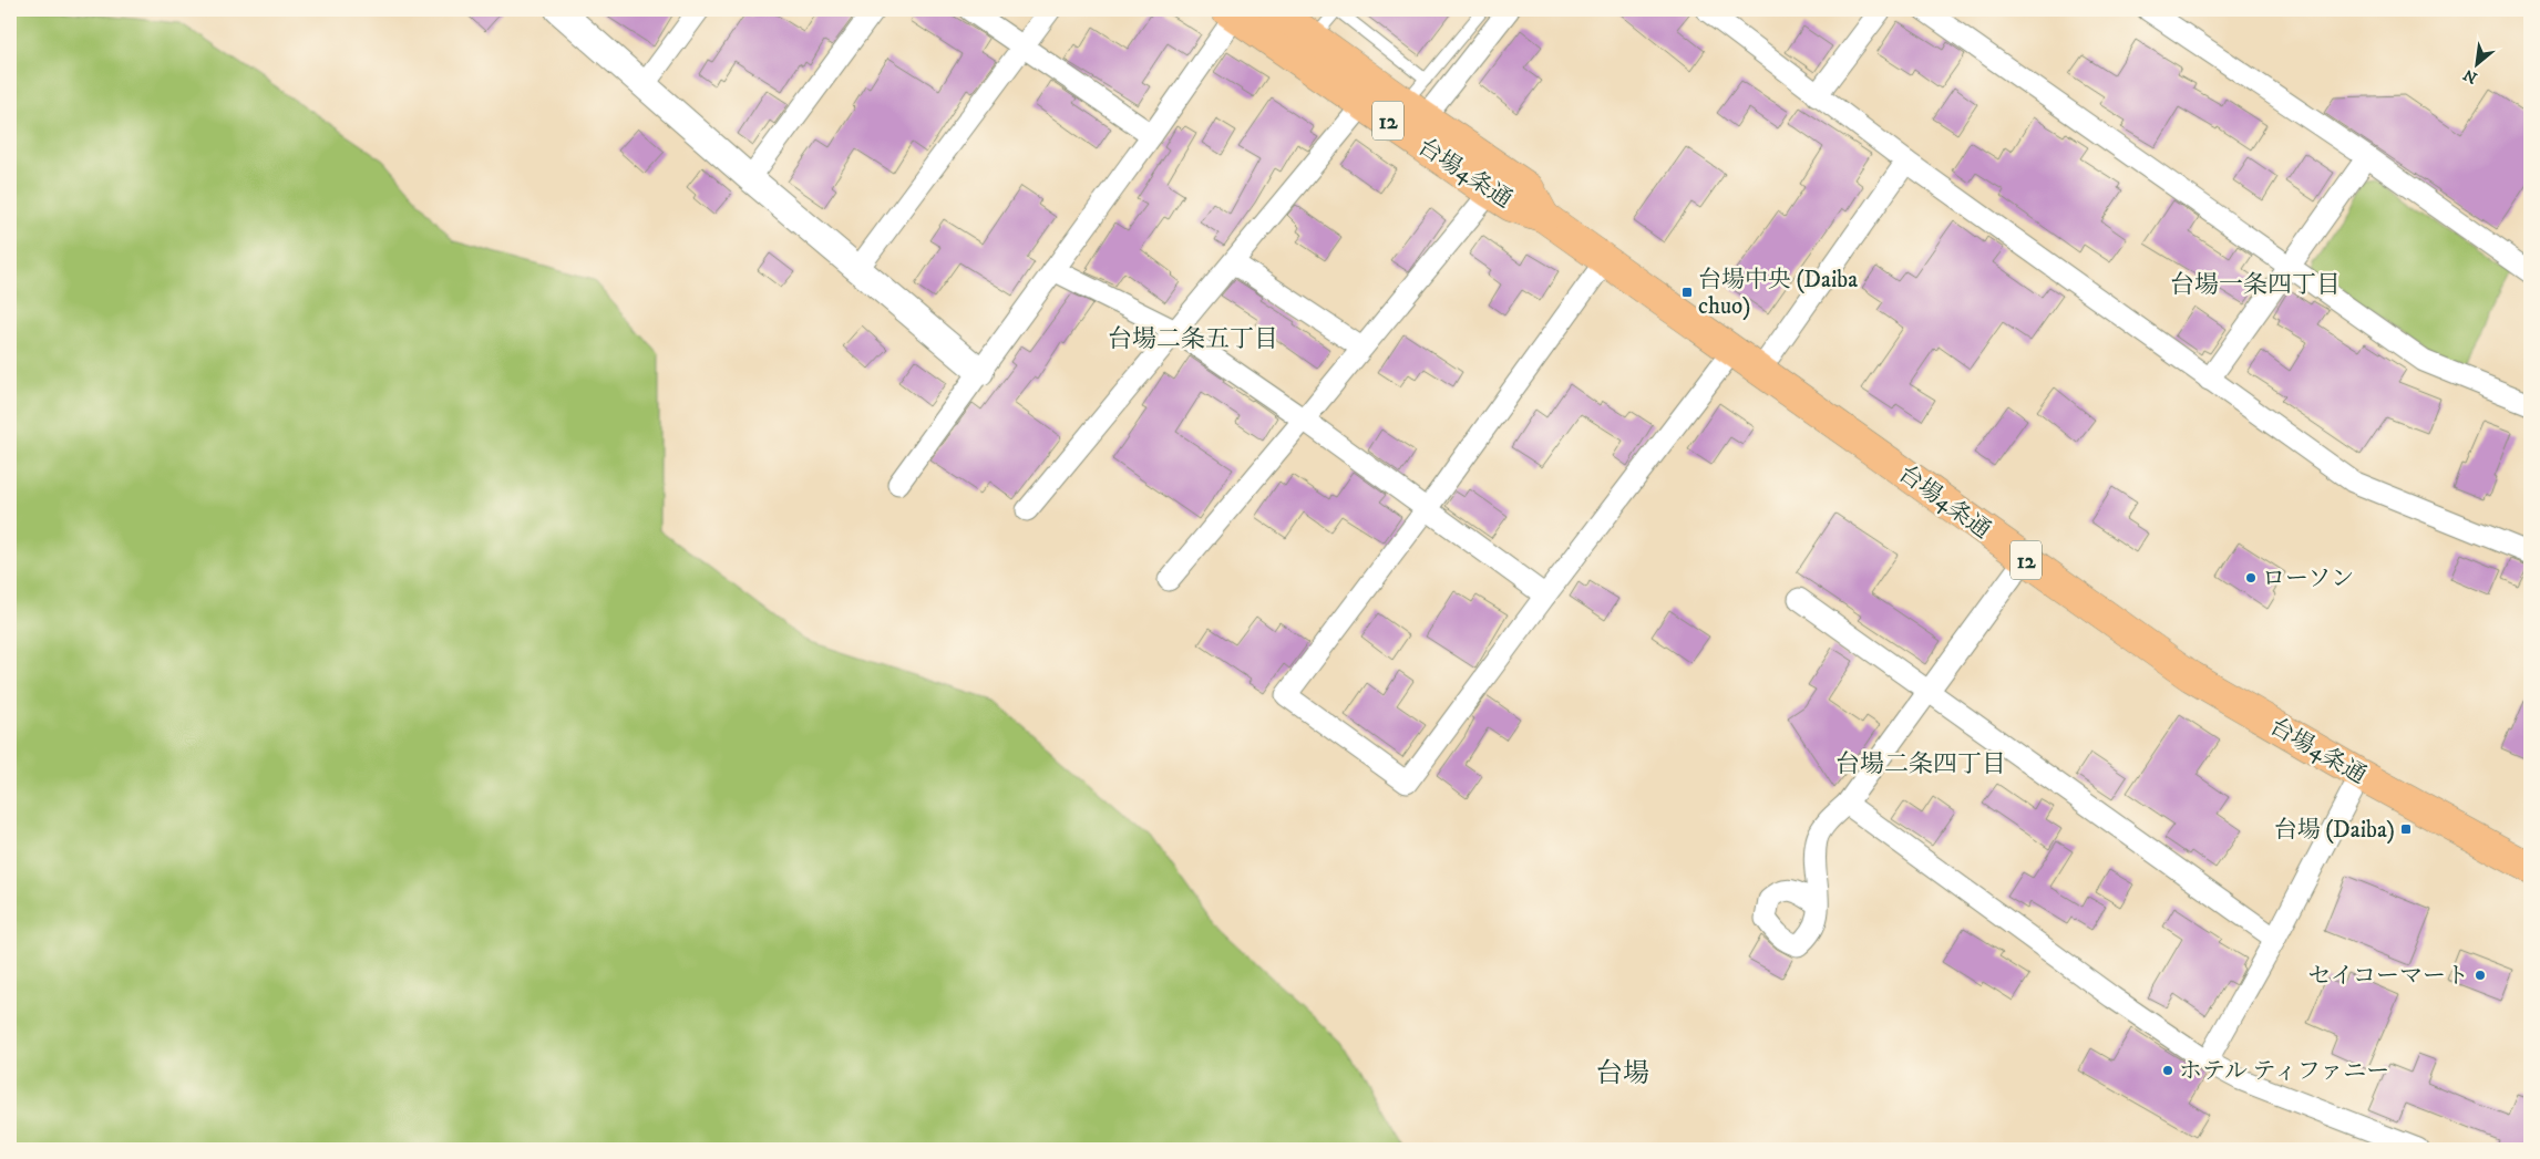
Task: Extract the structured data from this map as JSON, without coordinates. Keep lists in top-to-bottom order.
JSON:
{
  "streets": {
    "highway": ["12", "台場4条通"]
  },
  "districts": [
    "台場一条四丁目",
    "台場二条五丁目",
    "台場二条四丁目",
    "台場"
  ],
  "places": {
    "transit": ["台場中央 (Daiba chuo)", "台場 (Daiba)"],
    "other": ["ローソン", "セイコーマート", "ホテル ティファニー"]
  },
  "north": "bottom left"
}
